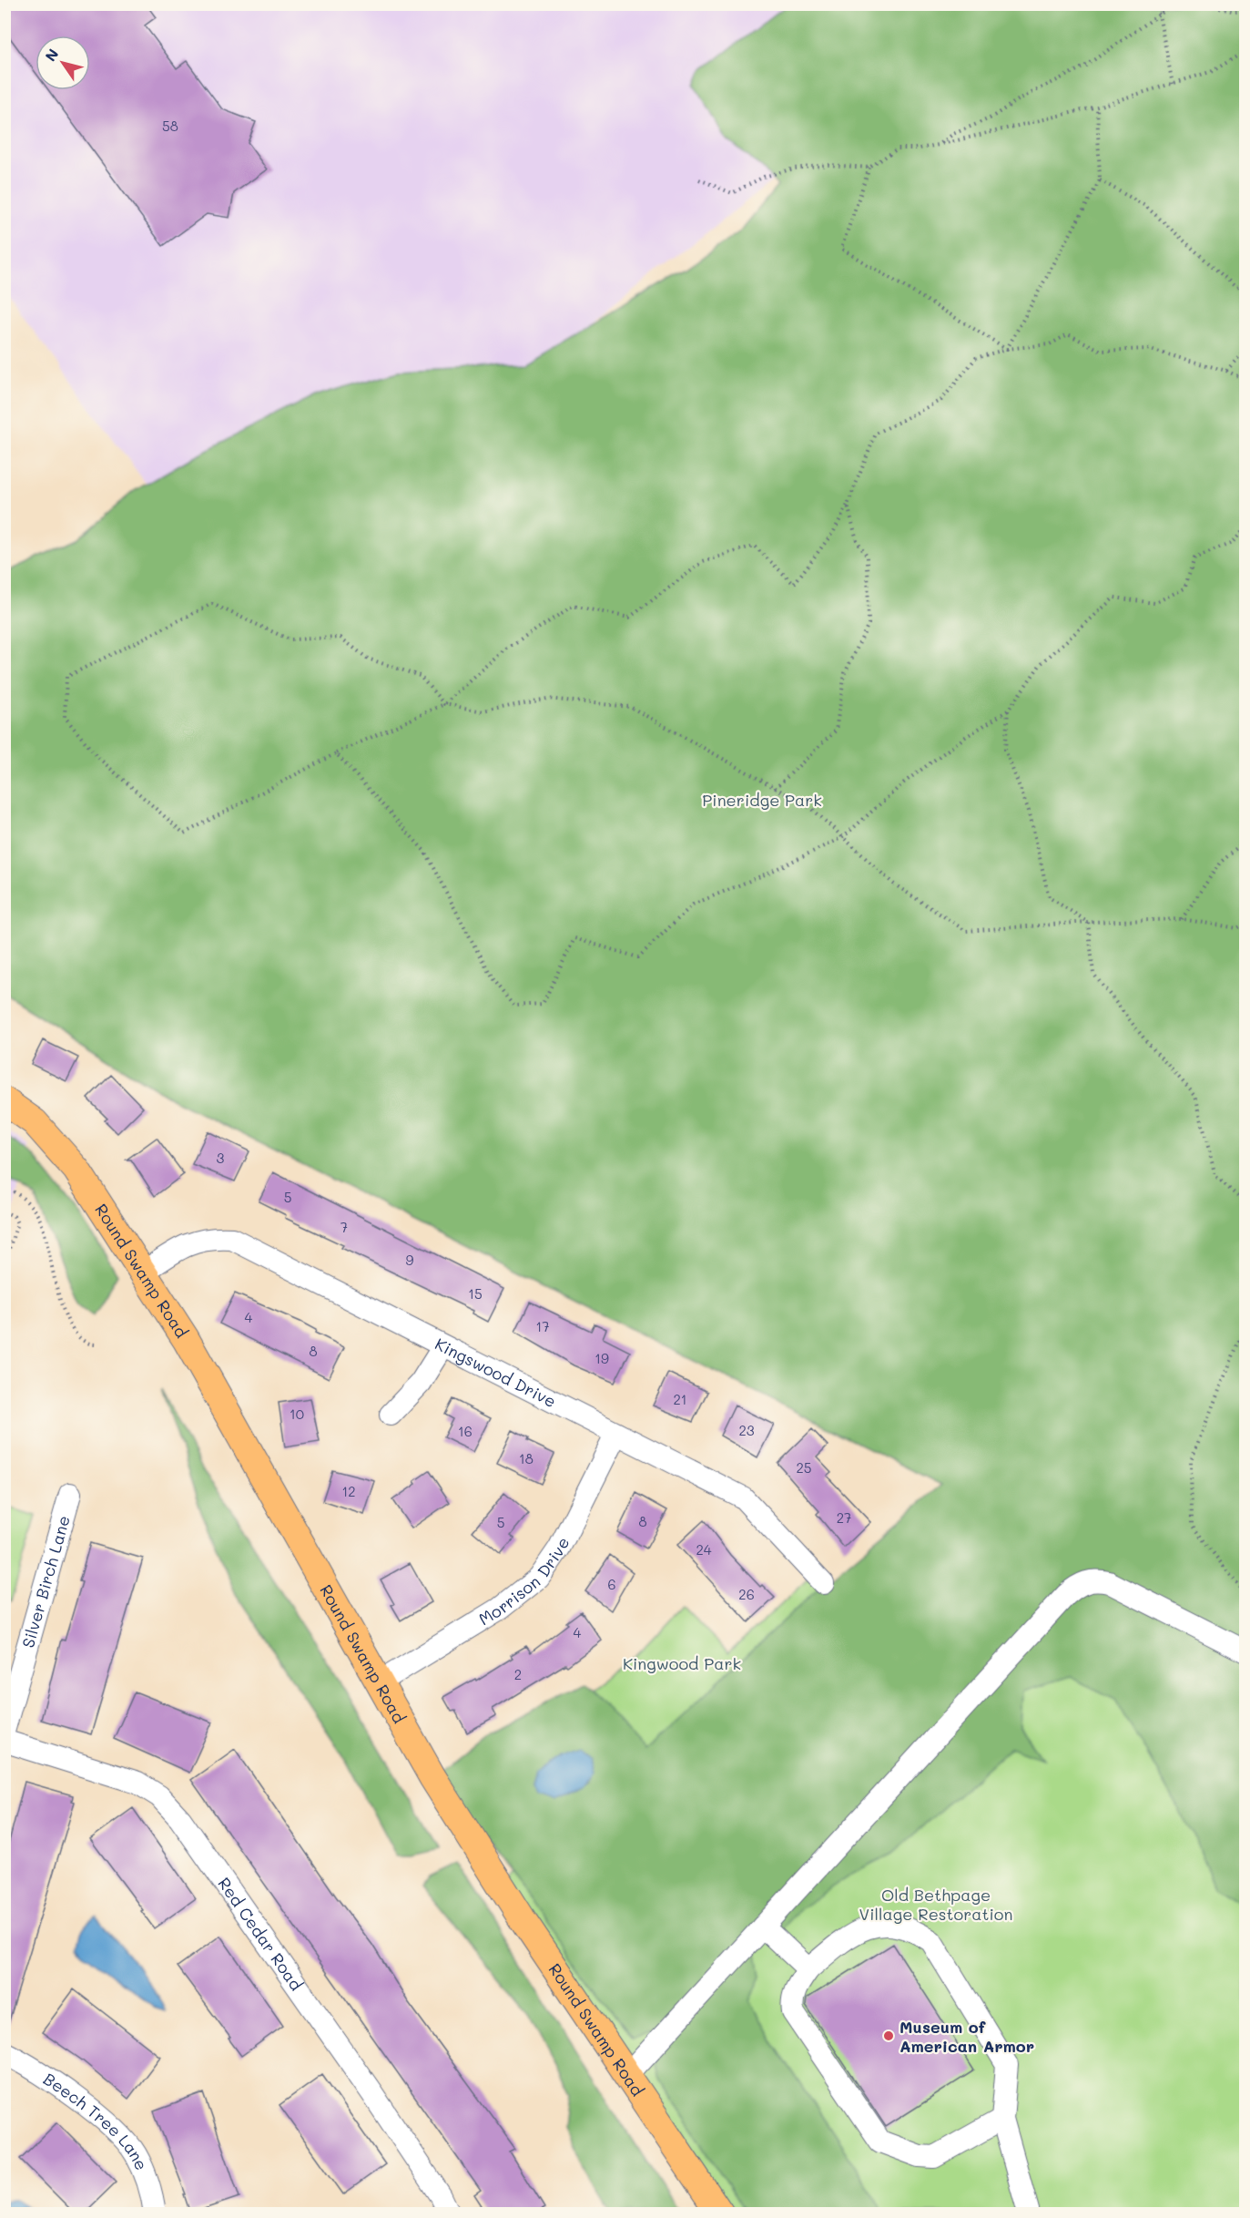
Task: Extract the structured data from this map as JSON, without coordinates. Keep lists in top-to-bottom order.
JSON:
{
  "streets": {
    "main road": ["Round Swamp Road"],
    "street": [
      "Kingswood Drive",
      "Morrison Drive",
      "Silver Birch Lane",
      "Red Cedar Road",
      "Beech Tree Lane"
    ]
  },
  "crossings": [
    ["Round Swamp Road", "Kingswood Drive"],
    ["Round Swamp Road", "Morrison Drive"],
    ["Kingswood Drive", "Morrison Drive"]
  ],
  "parks": ["Pineridge Park", "Kingwood Park", "Old Bethpage Village Restoration"],
  "places": ["Museum of American Armor"],
  "house_numbers": [
    "58",
    "3",
    "5",
    "7",
    "9",
    "15",
    "4",
    "17",
    "8",
    "19",
    "21",
    "10",
    "23",
    "16",
    "18",
    "25",
    "12",
    "27",
    "8",
    "5",
    "24",
    "6",
    "26",
    "4",
    "2"
  ],
  "north": "top left"
}
